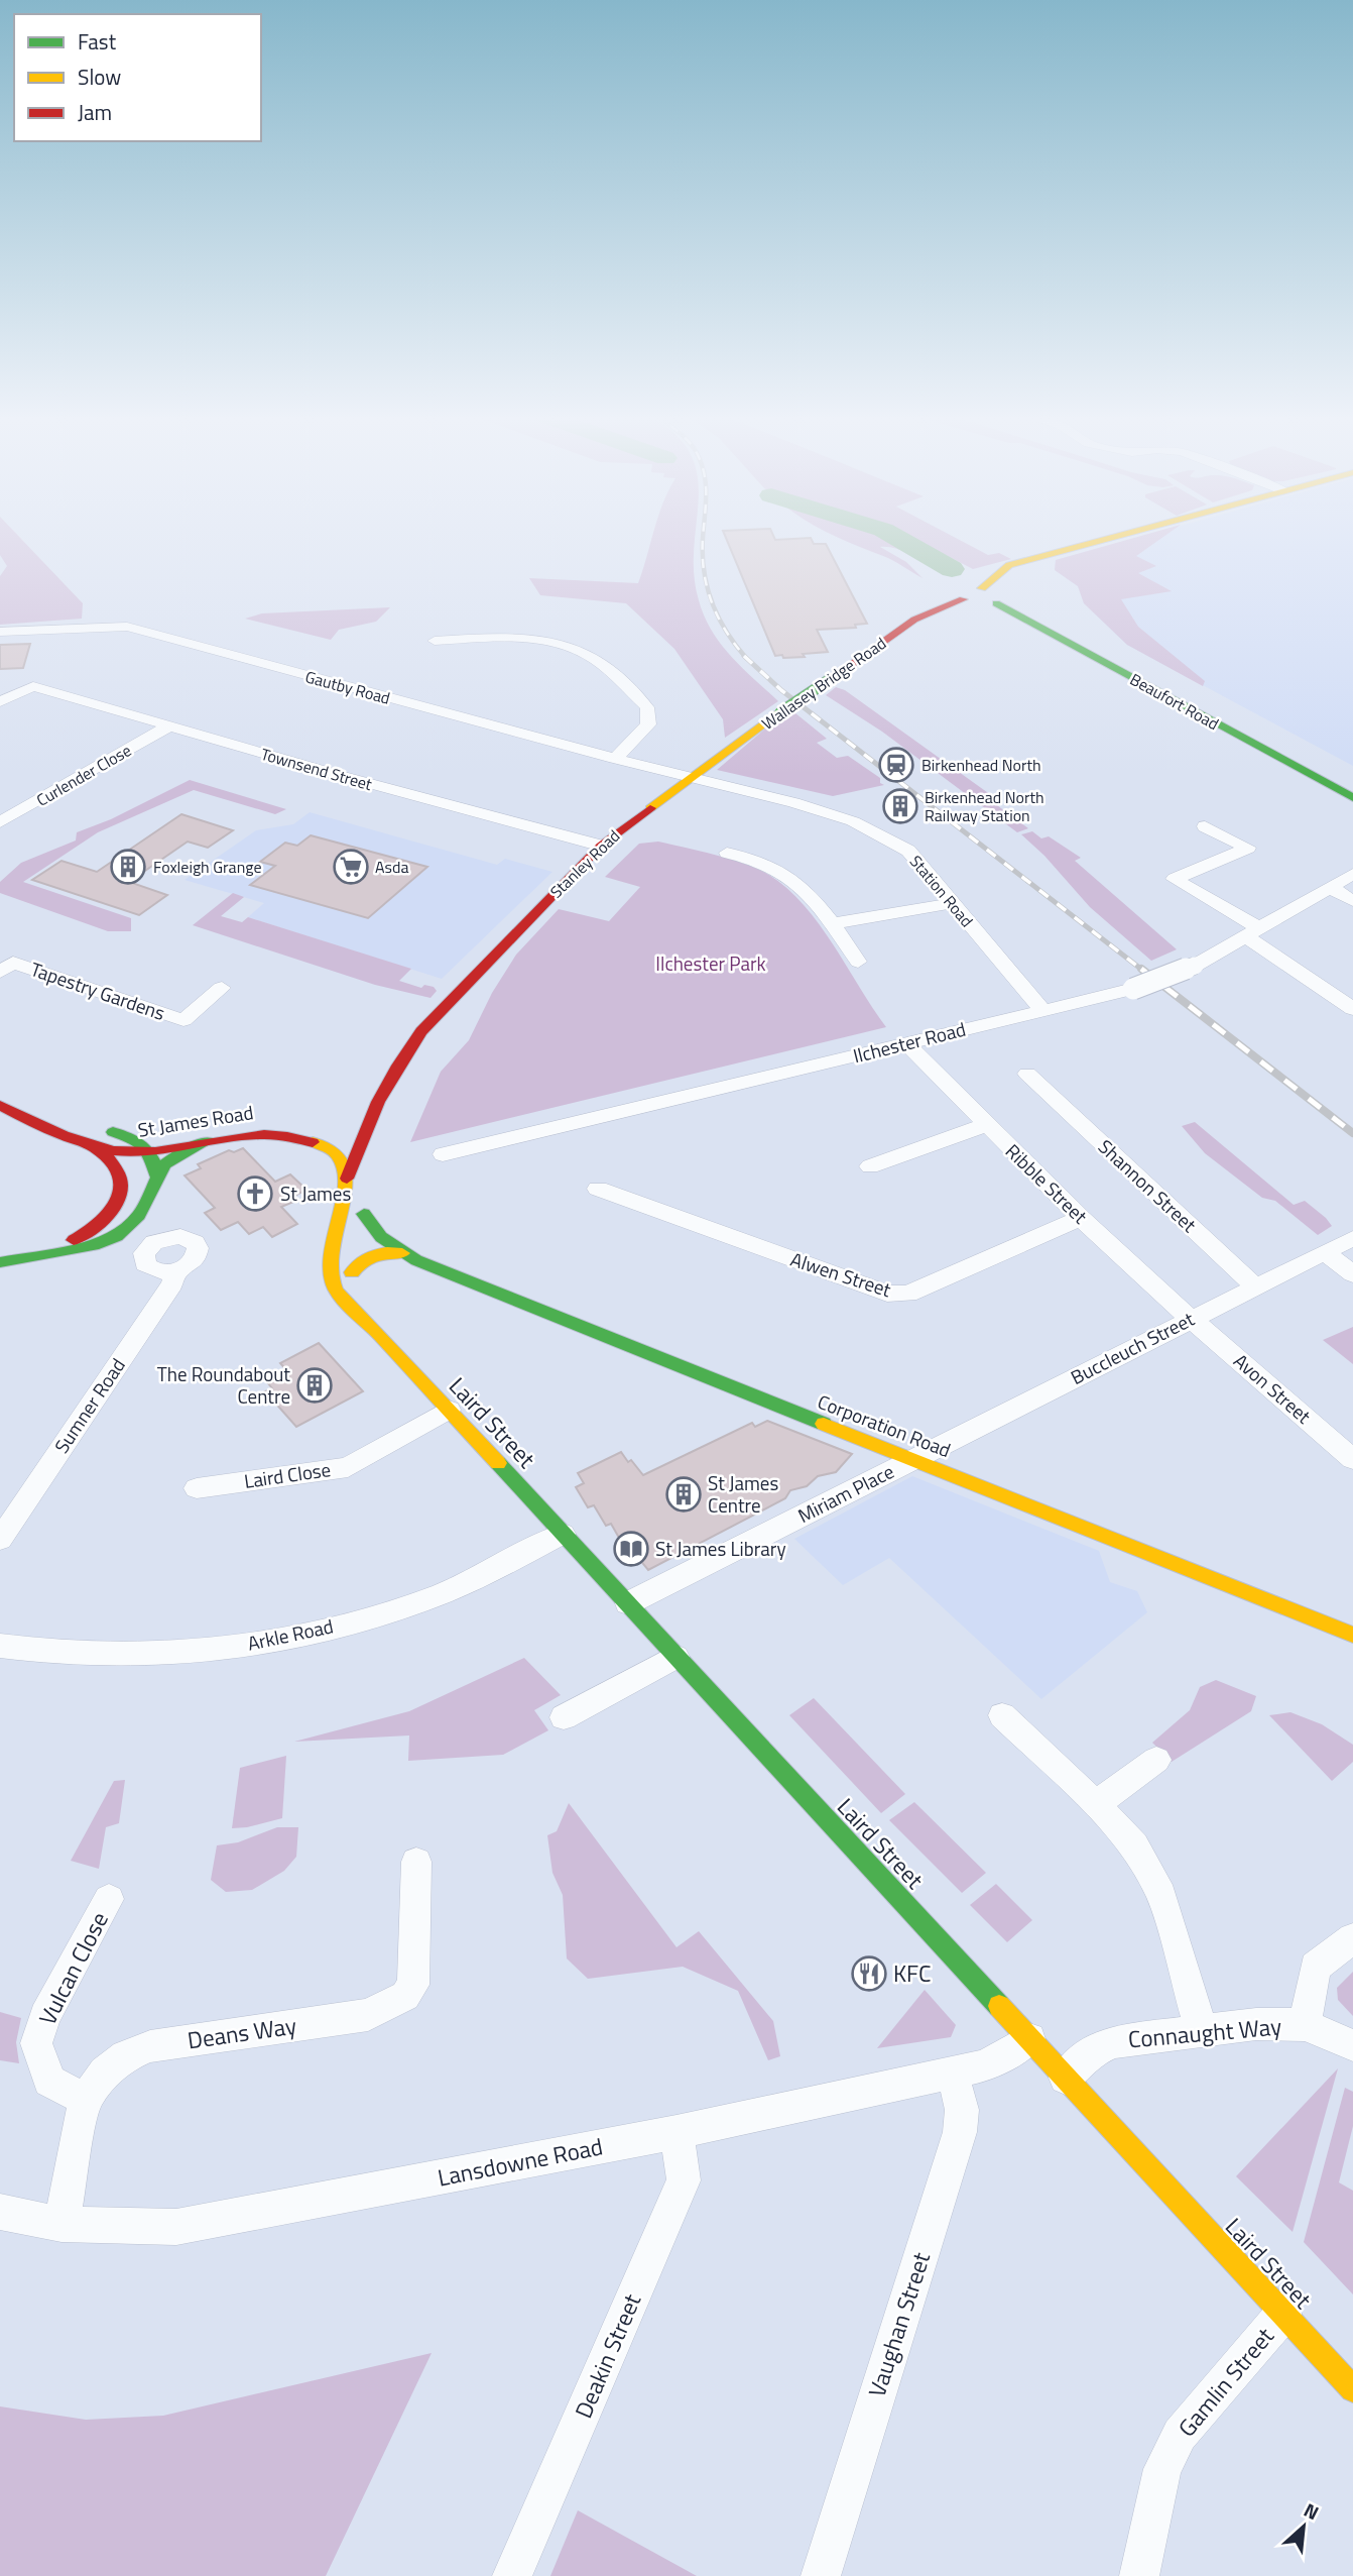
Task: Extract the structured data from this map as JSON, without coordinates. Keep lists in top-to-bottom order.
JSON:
{
  "streets": {
    "main road": [
      "Wallasey Bridge Road",
      "Beaufort Road",
      "Stanley Road",
      "St James Road",
      "Laird Street",
      "Corporation Road"
    ],
    "street": [
      "Gautby Road",
      "Townsend Street",
      "Curlender Close",
      "Station Road",
      "Tapestry Gardens",
      "Ilchester Road",
      "Ribble Street",
      "Shannon Street",
      "Alwen Street",
      "Buccleuch Street",
      "Avon Street",
      "Sumner Road",
      "Laird Close",
      "Miriam Place",
      "Arkle Road",
      "Vulcan Close",
      "Deans Way",
      "Connaught Way",
      "Lansdowne Road",
      "Vaughan Street",
      "Deakin Street",
      "Gamlin Street"
    ]
  },
  "crossings": [
    ["Wallasey Bridge Road", "Gautby Road"],
    ["Wallasey Bridge Road", "Stanley Road"],
    ["Wallasey Bridge Road", "Station Road"],
    ["Gautby Road", "Stanley Road"],
    ["Gautby Road", "Station Road"],
    ["Townsend Street", "Curlender Close"],
    ["Townsend Street", "Stanley Road"],
    ["Stanley Road", "Station Road"],
    ["Stanley Road", "St James Road"],
    ["Station Road", "Ilchester Road"],
    ["Ilchester Road", "Ribble Street"],
    ["Ribble Street", "Alwen Street"],
    ["Ribble Street", "Buccleuch Street"],
    ["Ribble Street", "Avon Street"],
    ["Shannon Street", "Buccleuch Street"],
    ["Buccleuch Street", "Avon Street"],
    ["Buccleuch Street", "Corporation Road"],
    ["Buccleuch Street", "Miriam Place"],
    ["Laird Street", "Laird Close"],
    ["Laird Street", "Miriam Place"],
    ["Laird Street", "Arkle Road"],
    ["Laird Street", "Connaught Way"],
    ["Laird Street", "Lansdowne Road"],
    ["Laird Street", "Gamlin Street"],
    ["Corporation Road", "Miriam Place"],
    ["Vulcan Close", "Deans Way"],
    ["Deans Way", "Lansdowne Road"],
    ["Lansdowne Road", "Vaughan Street"],
    ["Lansdowne Road", "Deakin Street"]
  ],
  "parks": ["Ilchester Park"],
  "places": {
    "station": ["Birkenhead North"],
    "building": [
      "Birkenhead North Railway Station",
      "Foxleigh Grange",
      "The Roundabout Centre",
      "St James Centre"
    ],
    "supermarket": ["Asda"],
    "church": ["St James"],
    "library": ["St James Library"],
    "restaurant": ["KFC"]
  },
  "legend": ["Fast", "Slow", "Jam"],
  "north": "top right"
}
